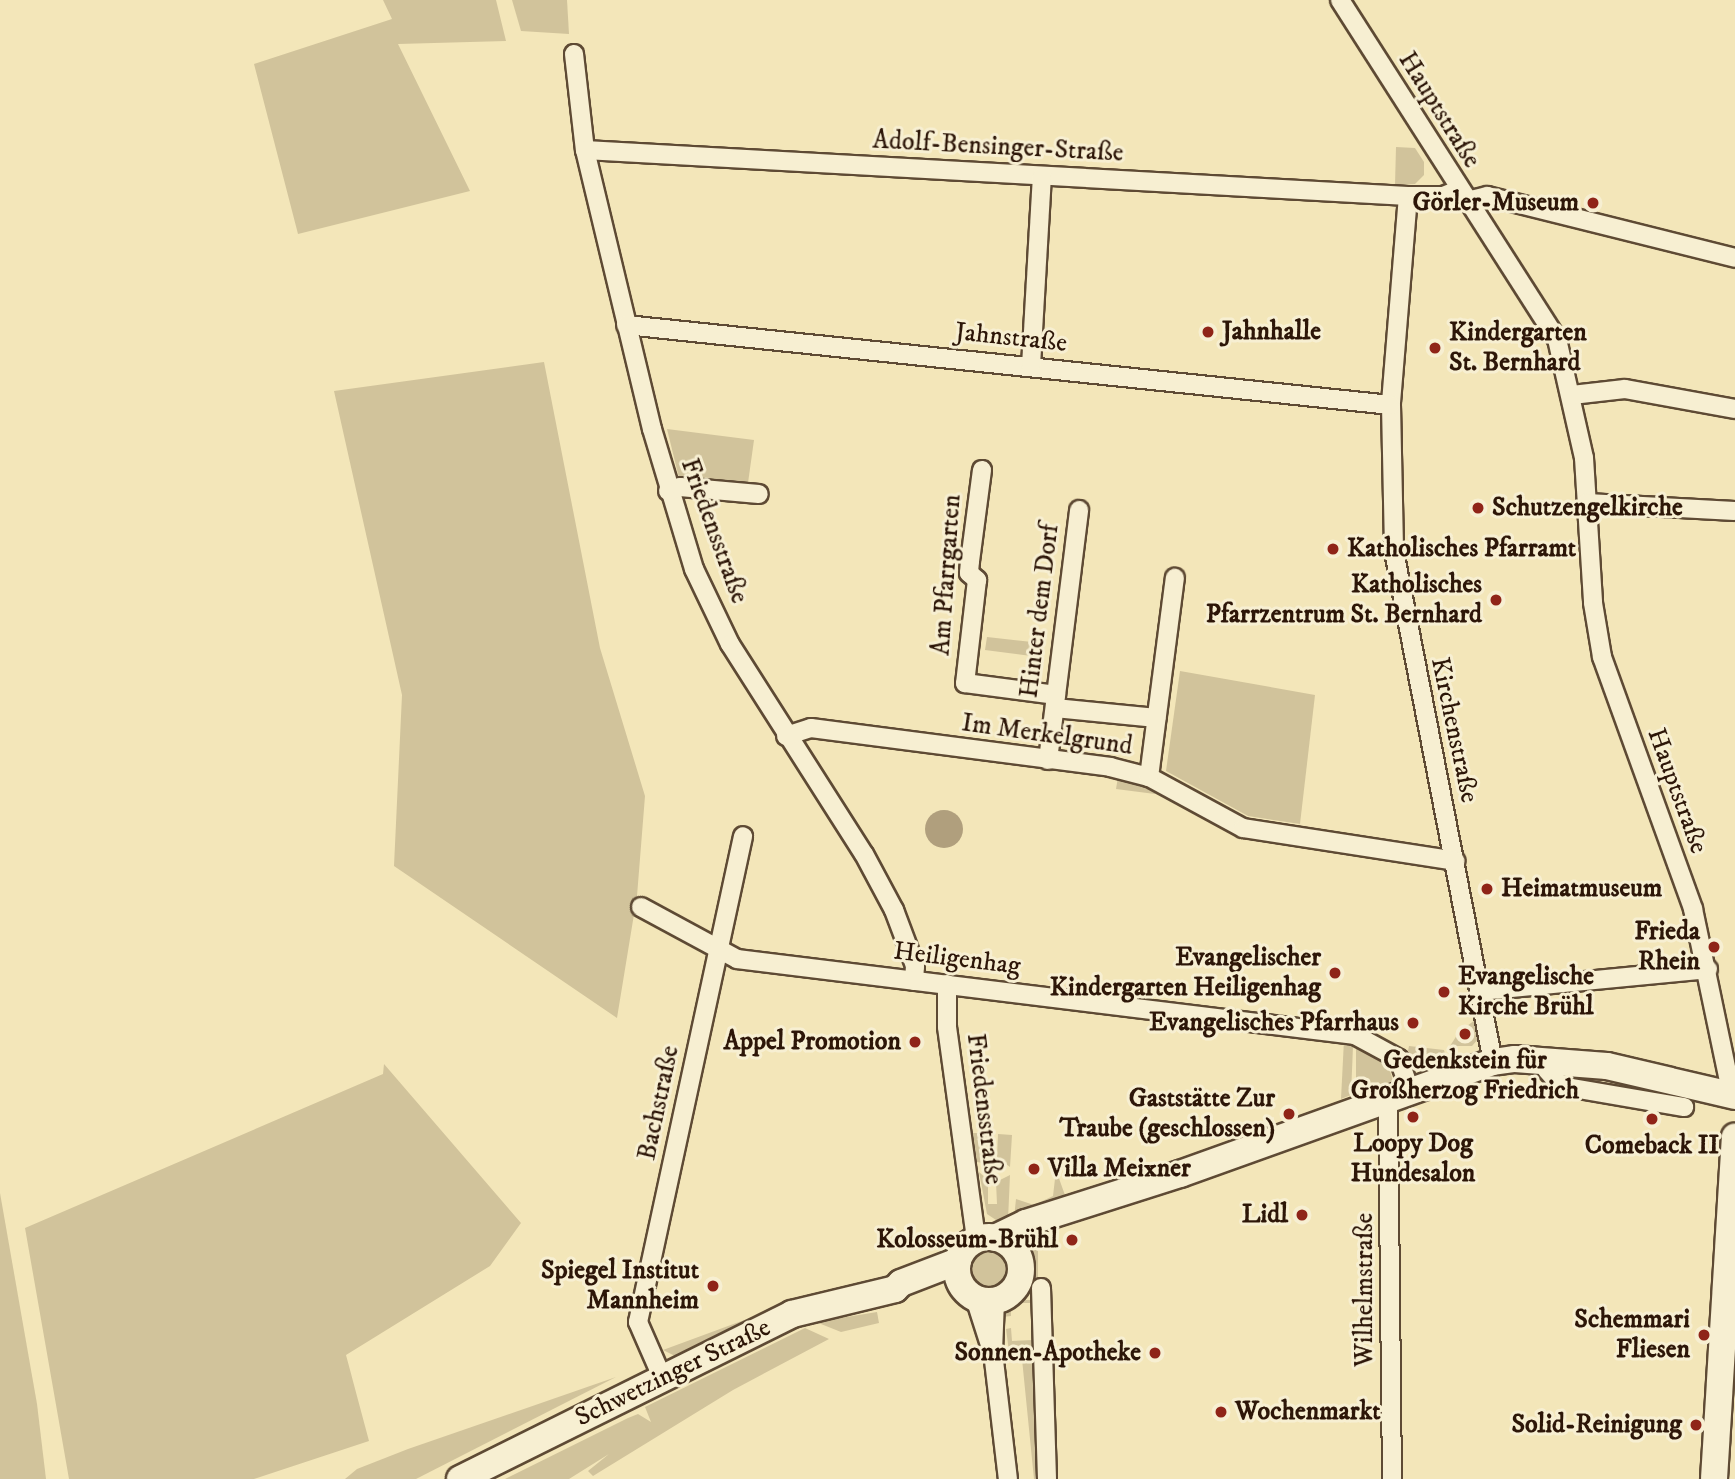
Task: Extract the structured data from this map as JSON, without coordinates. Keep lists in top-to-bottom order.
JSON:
{
  "streets": {
    "main road": ["Schwetzinger Straße"],
    "street": [
      "Hauptstraße",
      "Adolf-Bensinger-Straße",
      "Jahnstraße",
      "Friedensstraße",
      "Am Pfarrgarten",
      "Hinter dem Dorf",
      "Kirchenstraße",
      "Im Merkelgrund",
      "Heiligenhag",
      "Bachstraße",
      "Wilhelmstraße"
    ]
  },
  "crossings": [
    ["Hauptstraße", "Adolf-Bensinger-Straße"],
    ["Adolf-Bensinger-Straße", "Friedensstraße"],
    ["Adolf-Bensinger-Straße", "Kirchenstraße"],
    ["Jahnstraße", "Friedensstraße"],
    ["Jahnstraße", "Kirchenstraße"],
    ["Friedensstraße", "Im Merkelgrund"],
    ["Friedensstraße", "Heiligenhag"],
    ["Am Pfarrgarten", "Hinter dem Dorf"],
    ["Hinter dem Dorf", "Im Merkelgrund"],
    ["Kirchenstraße", "Im Merkelgrund"],
    ["Heiligenhag", "Bachstraße"],
    ["Heiligenhag", "Wilhelmstraße"],
    ["Bachstraße", "Schwetzinger Straße"]
  ],
  "places": [
    "Görler-Museum",
    "Jahnhalle",
    "Kindergarten St. Bernhard",
    "Schutzengelkirche",
    "Katholisches Pfarramt",
    "Katholisches Pfarrzentrum St. Bernhard",
    "Heimatmuseum",
    "Frieda Rhein",
    "Evangelischer Kindergarten Heiligenhag",
    "Evangelische Kirche Brühl",
    "Evangelisches Pfarrhaus",
    "Gedenkstein für Großherzog Friedrich",
    "Appel Promotion",
    "Gaststätte Zur Traube (geschlossen)",
    "Loopy Dog Hundesalon",
    "Comeback II",
    "Villa Meixner",
    "Lidl",
    "Kolosseum-Brühl",
    "Spiegel Institut Mannheim",
    "Schemmari Fliesen",
    "Sonnen-Apotheke",
    "Wochenmarkt",
    "Solid-Reinigung"
  ]
}
